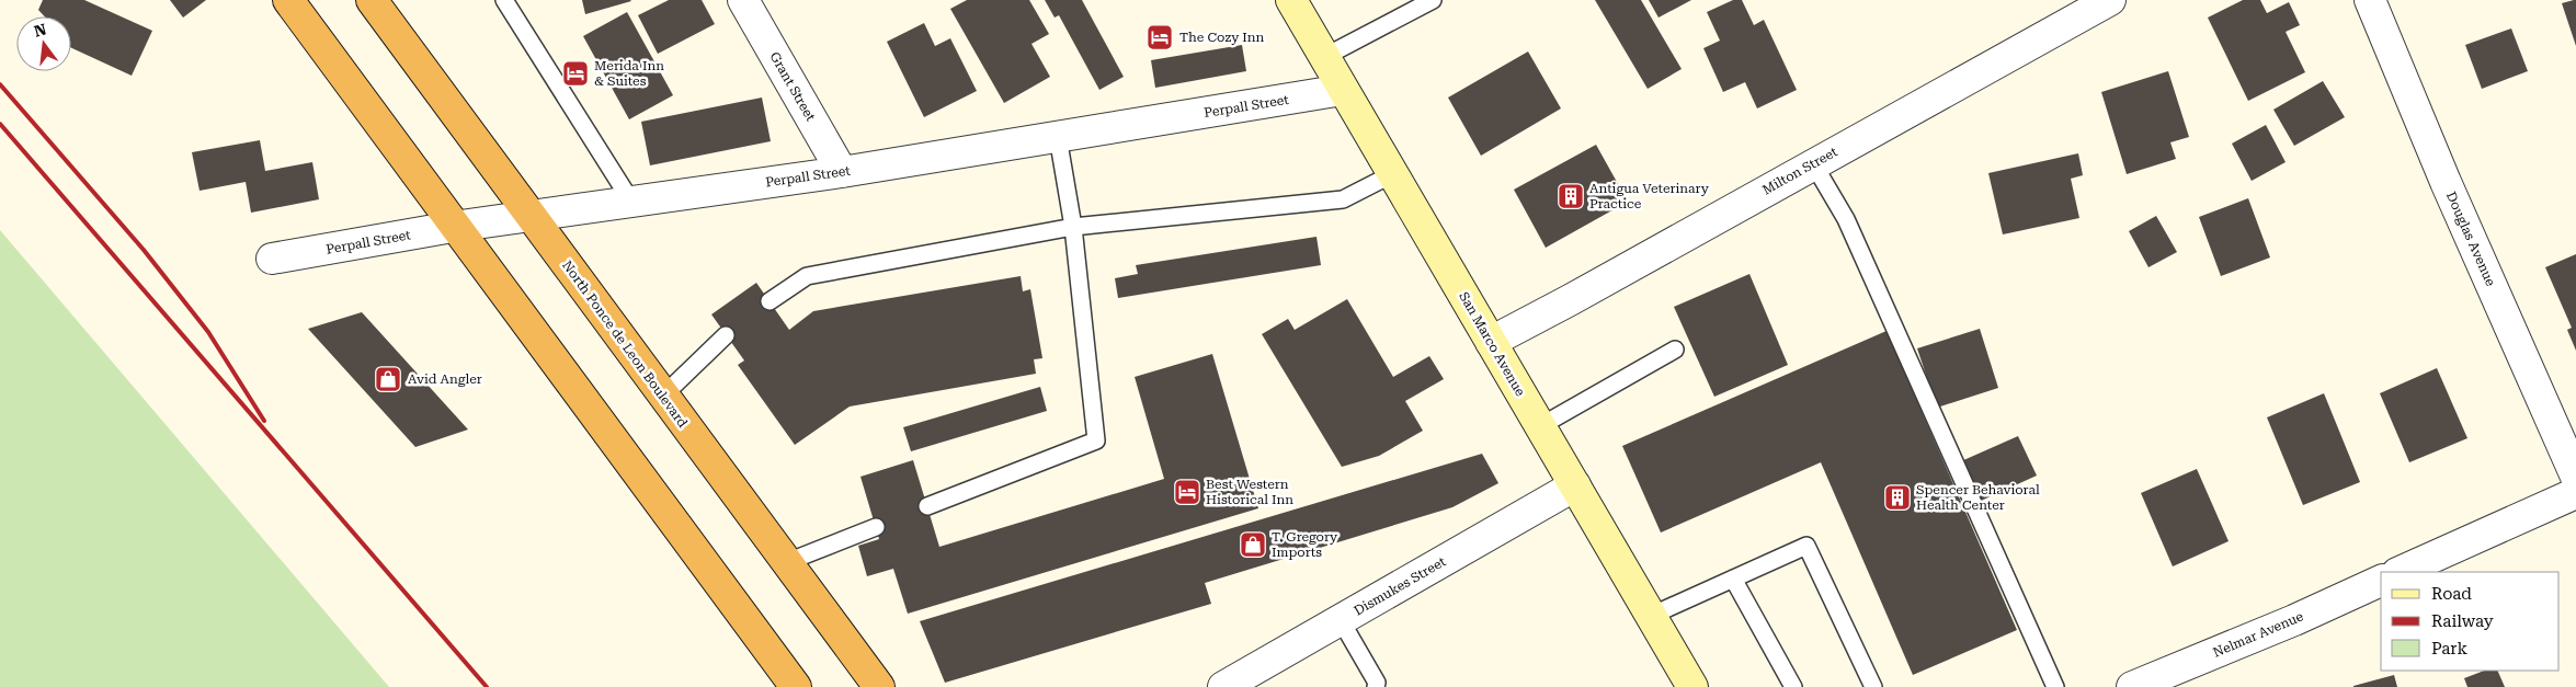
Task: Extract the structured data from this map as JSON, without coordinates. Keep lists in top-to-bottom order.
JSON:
{
  "streets": {
    "highway": ["North Ponce de Leon Boulevard"],
    "main road": ["San Marco Avenue"],
    "street": [
      "Grant Street",
      "Perpall Street",
      "Milton Street",
      "Douglas Avenue",
      "Dismukes Street",
      "Nelmar Avenue"
    ]
  },
  "crossings": [
    ["Grant Street", "Perpall Street"],
    ["Perpall Street", "North Ponce de Leon Boulevard"],
    ["Perpall Street", "San Marco Avenue"],
    ["Milton Street", "San Marco Avenue"],
    ["San Marco Avenue", "Dismukes Street"]
  ],
  "places": {
    "hotel": ["The Cozy Inn", "Merida Inn & Suites", "Best Western Historical Inn"],
    "building": ["Antigua Veterinary Practice", "Spencer Behavioral Health Center"],
    "shop": ["Avid Angler", "T. Gregory Imports"]
  },
  "legend": ["Road", "Railway", "Park"],
  "north": "top"
}
